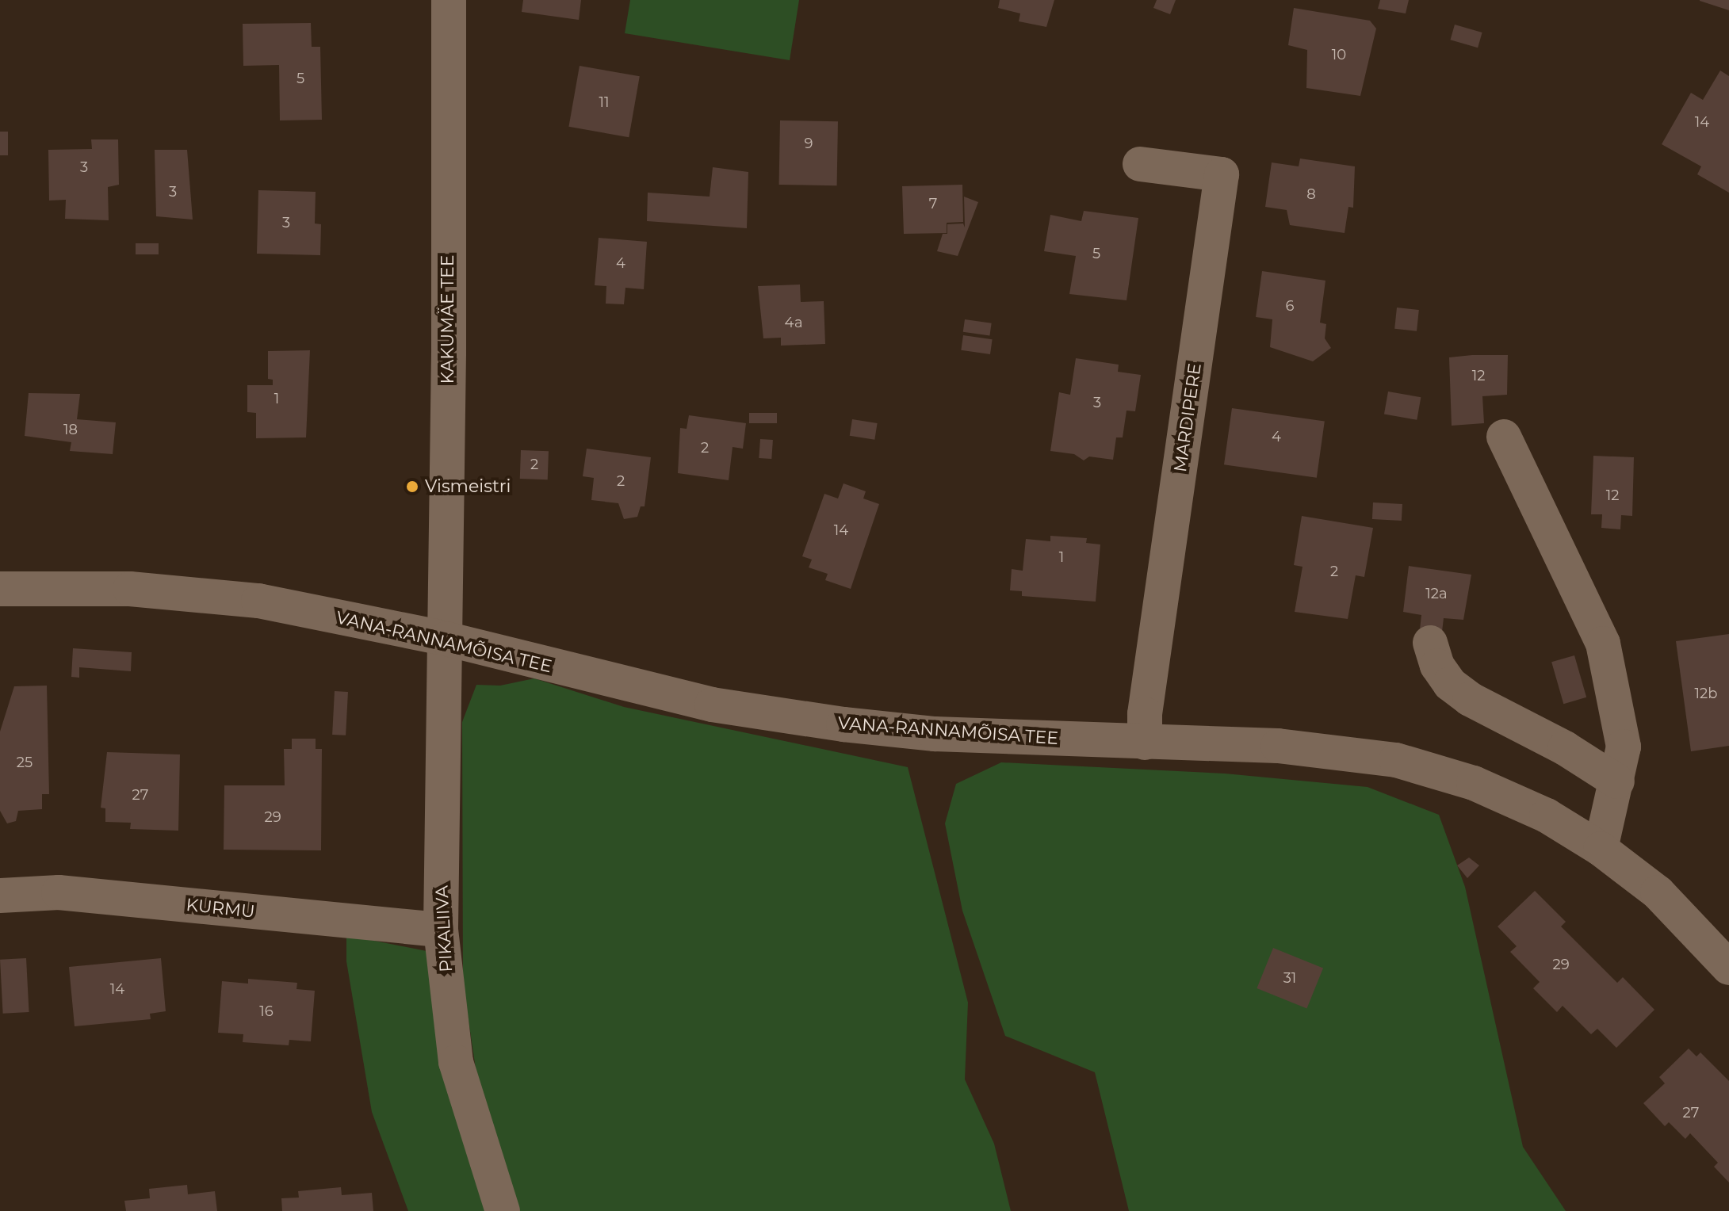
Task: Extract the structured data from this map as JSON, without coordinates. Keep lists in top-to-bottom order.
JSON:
{
  "streets": {
    "street": [
      "KAKUMÄE TEE",
      "MARDIPERE",
      "VANA-RANNAMÕISA TEE",
      "KURMU",
      "PIKALIIVA"
    ]
  },
  "crossings": [
    ["KAKUMÄE TEE", "VANA-RANNAMÕISA TEE"],
    ["KAKUMÄE TEE", "PIKALIIVA"],
    ["MARDIPERE", "VANA-RANNAMÕISA TEE"],
    ["VANA-RANNAMÕISA TEE", "PIKALIIVA"],
    ["KURMU", "PIKALIIVA"]
  ],
  "places": ["Vismeistri"],
  "house_numbers": [
    "10",
    "5",
    "11",
    "14",
    "9",
    "3",
    "3",
    "8",
    "7",
    "3",
    "5",
    "4",
    "6",
    "4a",
    "12",
    "1",
    "3",
    "18",
    "4",
    "2",
    "2",
    "2",
    "12",
    "14",
    "1",
    "2",
    "12a",
    "12b",
    "25",
    "27",
    "29",
    "29",
    "31",
    "14",
    "16",
    "27"
  ]
}
